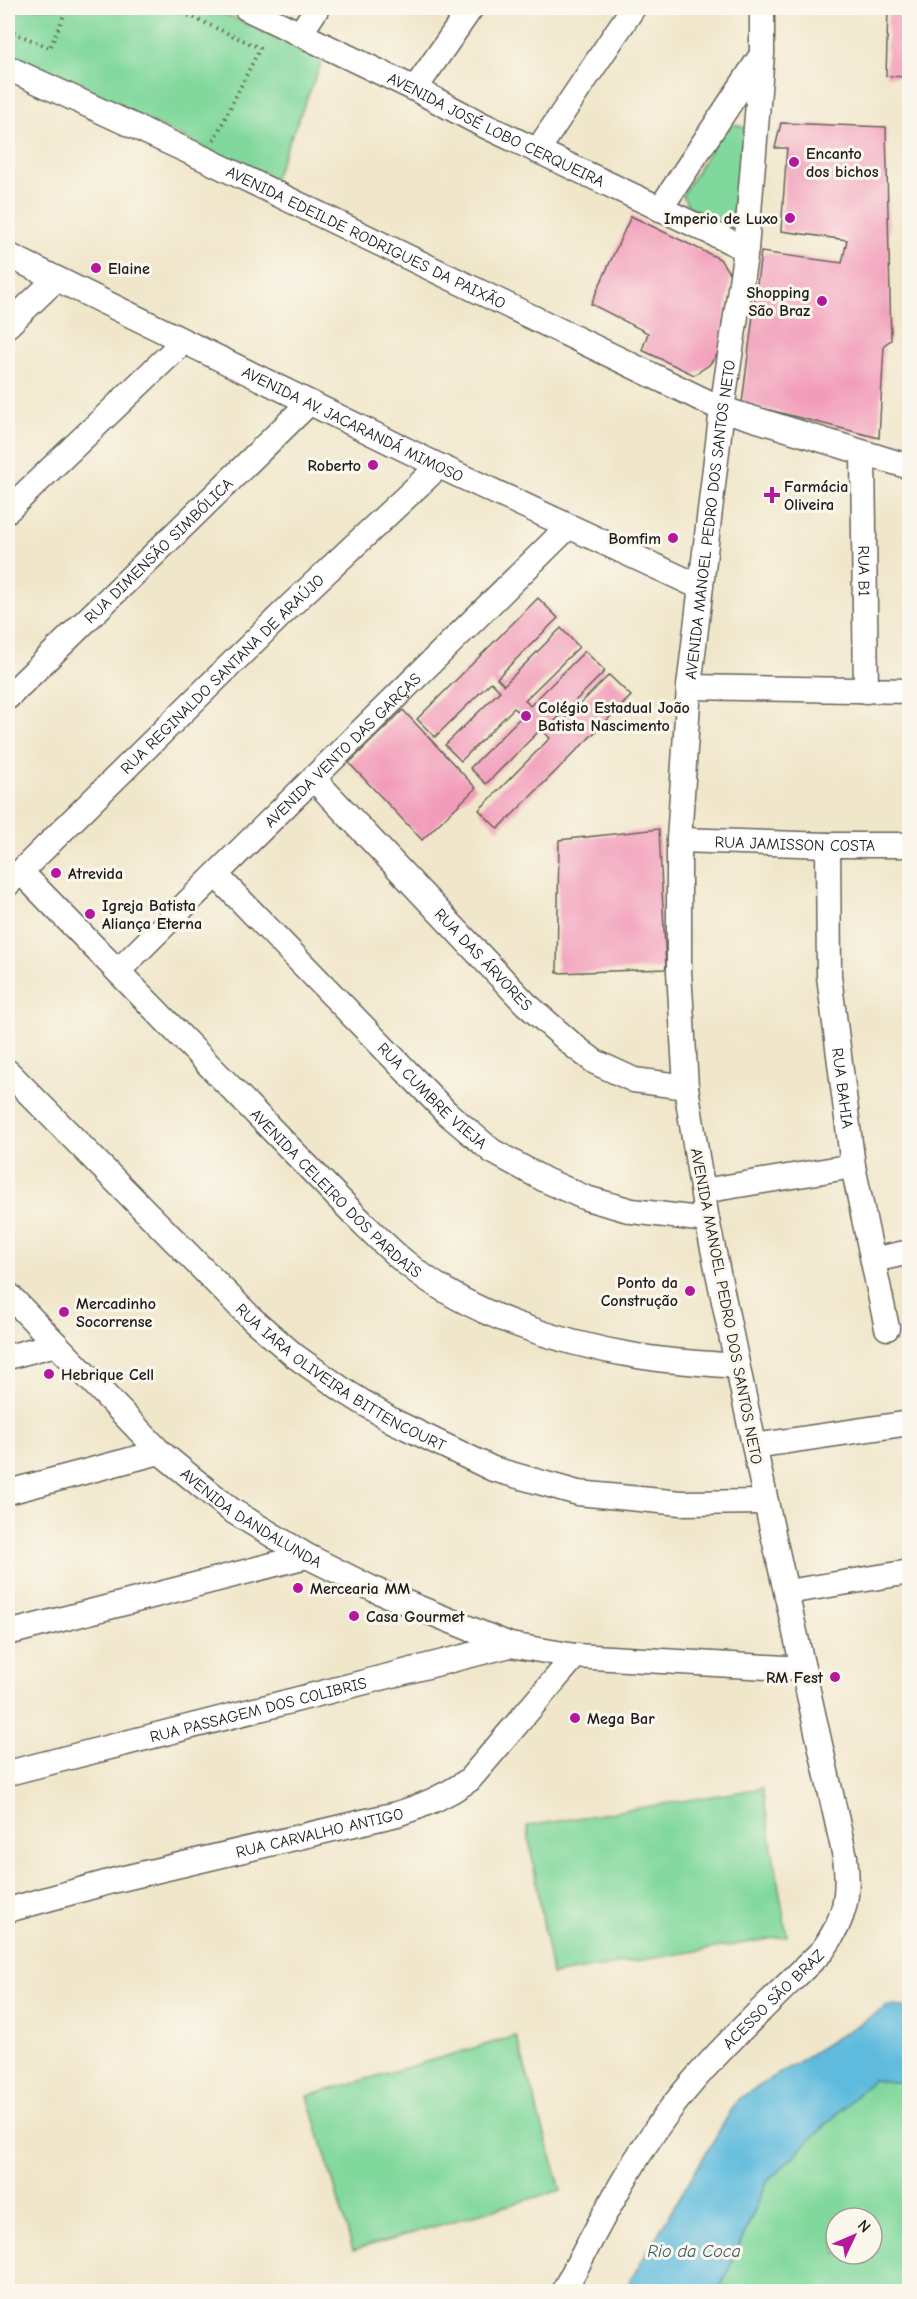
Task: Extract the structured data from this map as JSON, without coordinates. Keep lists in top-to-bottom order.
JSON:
{
  "streets": {
    "street": [
      "AVENIDA JOSÉ LOBO CERQUEIRA",
      "AVENIDA EDEILDE RODRIGUES DA PAIXÃO",
      "AVENIDA AV. JACARANDÁ MIMOSO",
      "AVENIDA MANOEL PEDRO DOS SANTOS NETO",
      "RUA DIMENSÃO SIMBÓLICA",
      "RUA B1",
      "RUA REGINALDO SANTANA DE ARAÚJO",
      "AVENIDA VENTO DAS GARÇAS",
      "RUA JAMISSON COSTA",
      "RUA DAS ÁRVORES",
      "RUA BAHIA",
      "RUA CUMBRE VIEJA",
      "AVENIDA CELEIRO DOS PARDAIS",
      "RUA IARA OLIVEIRA BITTENCOURT",
      "AVENIDA DANDALUNDA",
      "RUA PASSAGEM DOS COLIBRIS",
      "RUA CARVALHO ANTIGO",
      "ACESSO SÃO BRAZ"
    ]
  },
  "crossings": [
    ["AVENIDA JOSÉ LOBO CERQUEIRA", "AVENIDA MANOEL PEDRO DOS SANTOS NETO"],
    ["AVENIDA EDEILDE RODRIGUES DA PAIXÃO", "AVENIDA MANOEL PEDRO DOS SANTOS NETO"],
    ["AVENIDA EDEILDE RODRIGUES DA PAIXÃO", "RUA B1"],
    ["AVENIDA AV. JACARANDÁ MIMOSO", "AVENIDA MANOEL PEDRO DOS SANTOS NETO"],
    ["AVENIDA AV. JACARANDÁ MIMOSO", "RUA DIMENSÃO SIMBÓLICA"],
    ["AVENIDA AV. JACARANDÁ MIMOSO", "RUA REGINALDO SANTANA DE ARAÚJO"],
    ["AVENIDA AV. JACARANDÁ MIMOSO", "AVENIDA VENTO DAS GARÇAS"],
    ["AVENIDA MANOEL PEDRO DOS SANTOS NETO", "RUA JAMISSON COSTA"],
    ["AVENIDA MANOEL PEDRO DOS SANTOS NETO", "RUA DAS ÁRVORES"],
    ["AVENIDA MANOEL PEDRO DOS SANTOS NETO", "RUA CUMBRE VIEJA"],
    ["AVENIDA MANOEL PEDRO DOS SANTOS NETO", "AVENIDA CELEIRO DOS PARDAIS"],
    ["AVENIDA MANOEL PEDRO DOS SANTOS NETO", "RUA IARA OLIVEIRA BITTENCOURT"],
    ["AVENIDA MANOEL PEDRO DOS SANTOS NETO", "AVENIDA DANDALUNDA"],
    ["AVENIDA MANOEL PEDRO DOS SANTOS NETO", "ACESSO SÃO BRAZ"],
    ["RUA REGINALDO SANTANA DE ARAÚJO", "AVENIDA CELEIRO DOS PARDAIS"],
    ["AVENIDA VENTO DAS GARÇAS", "RUA DAS ÁRVORES"],
    ["AVENIDA VENTO DAS GARÇAS", "RUA CUMBRE VIEJA"],
    ["AVENIDA VENTO DAS GARÇAS", "AVENIDA CELEIRO DOS PARDAIS"],
    ["RUA JAMISSON COSTA", "RUA BAHIA"],
    ["AVENIDA DANDALUNDA", "RUA PASSAGEM DOS COLIBRIS"],
    ["AVENIDA DANDALUNDA", "RUA CARVALHO ANTIGO"],
    ["AVENIDA DANDALUNDA", "ACESSO SÃO BRAZ"]
  ],
  "water": ["Rio da Coca"],
  "places": {
    "other": [
      "Encanto dos bichos",
      "Imperio de Luxo",
      "Elaine",
      "Shopping São Braz",
      "Roberto",
      "Bomfim",
      "Colégio Estadual João Batista Nascimento",
      "Atrevida",
      "Igreja Batista Aliança Eterna",
      "Ponto da Construção",
      "Mercadinho Socorrense",
      "Hebrique Cell",
      "Mercearia MM",
      "Casa Gourmet",
      "RM Fest",
      "Mega Bar"
    ],
    "health": ["Farmácia Oliveira"]
  },
  "north": "top right"
}
